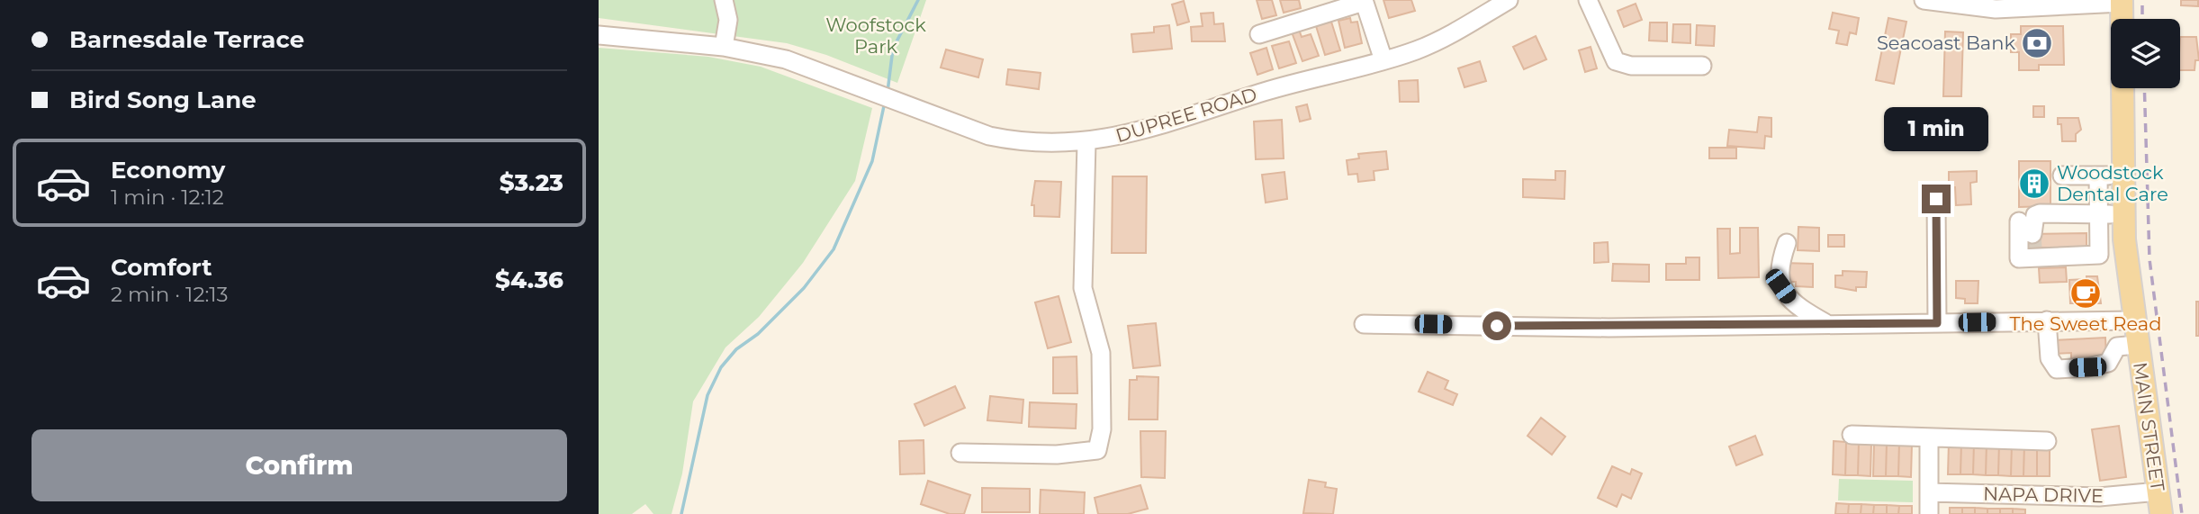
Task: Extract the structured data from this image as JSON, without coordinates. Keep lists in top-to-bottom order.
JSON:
{
  "streets": {
    "main road": ["MAIN STREET"],
    "street": ["DUPREE ROAD", "NAPA DRIVE"]
  },
  "crossings": [
    ["MAIN STREET", "NAPA DRIVE"]
  ],
  "parks": ["Woofstock Park"],
  "places": {
    "bank": ["Seacoast Bank"],
    "building": ["Woodstock Dental Care"],
    "cafe": ["The Sweet Read"]
  },
  "page": {
    "banner": ["Barnesdale Terrace", "Bird Song Lane"],
    "bubble": "1 min",
    "list": [
      {
        "name": "Economy",
        "note": "1 min · 12:12",
        "value": "$3.23"
      },
      {
        "name": "Comfort",
        "note": "2 min · 12:13",
        "value": "$4.36"
      }
    ],
    "buttons": "Confirm"
  }
}
